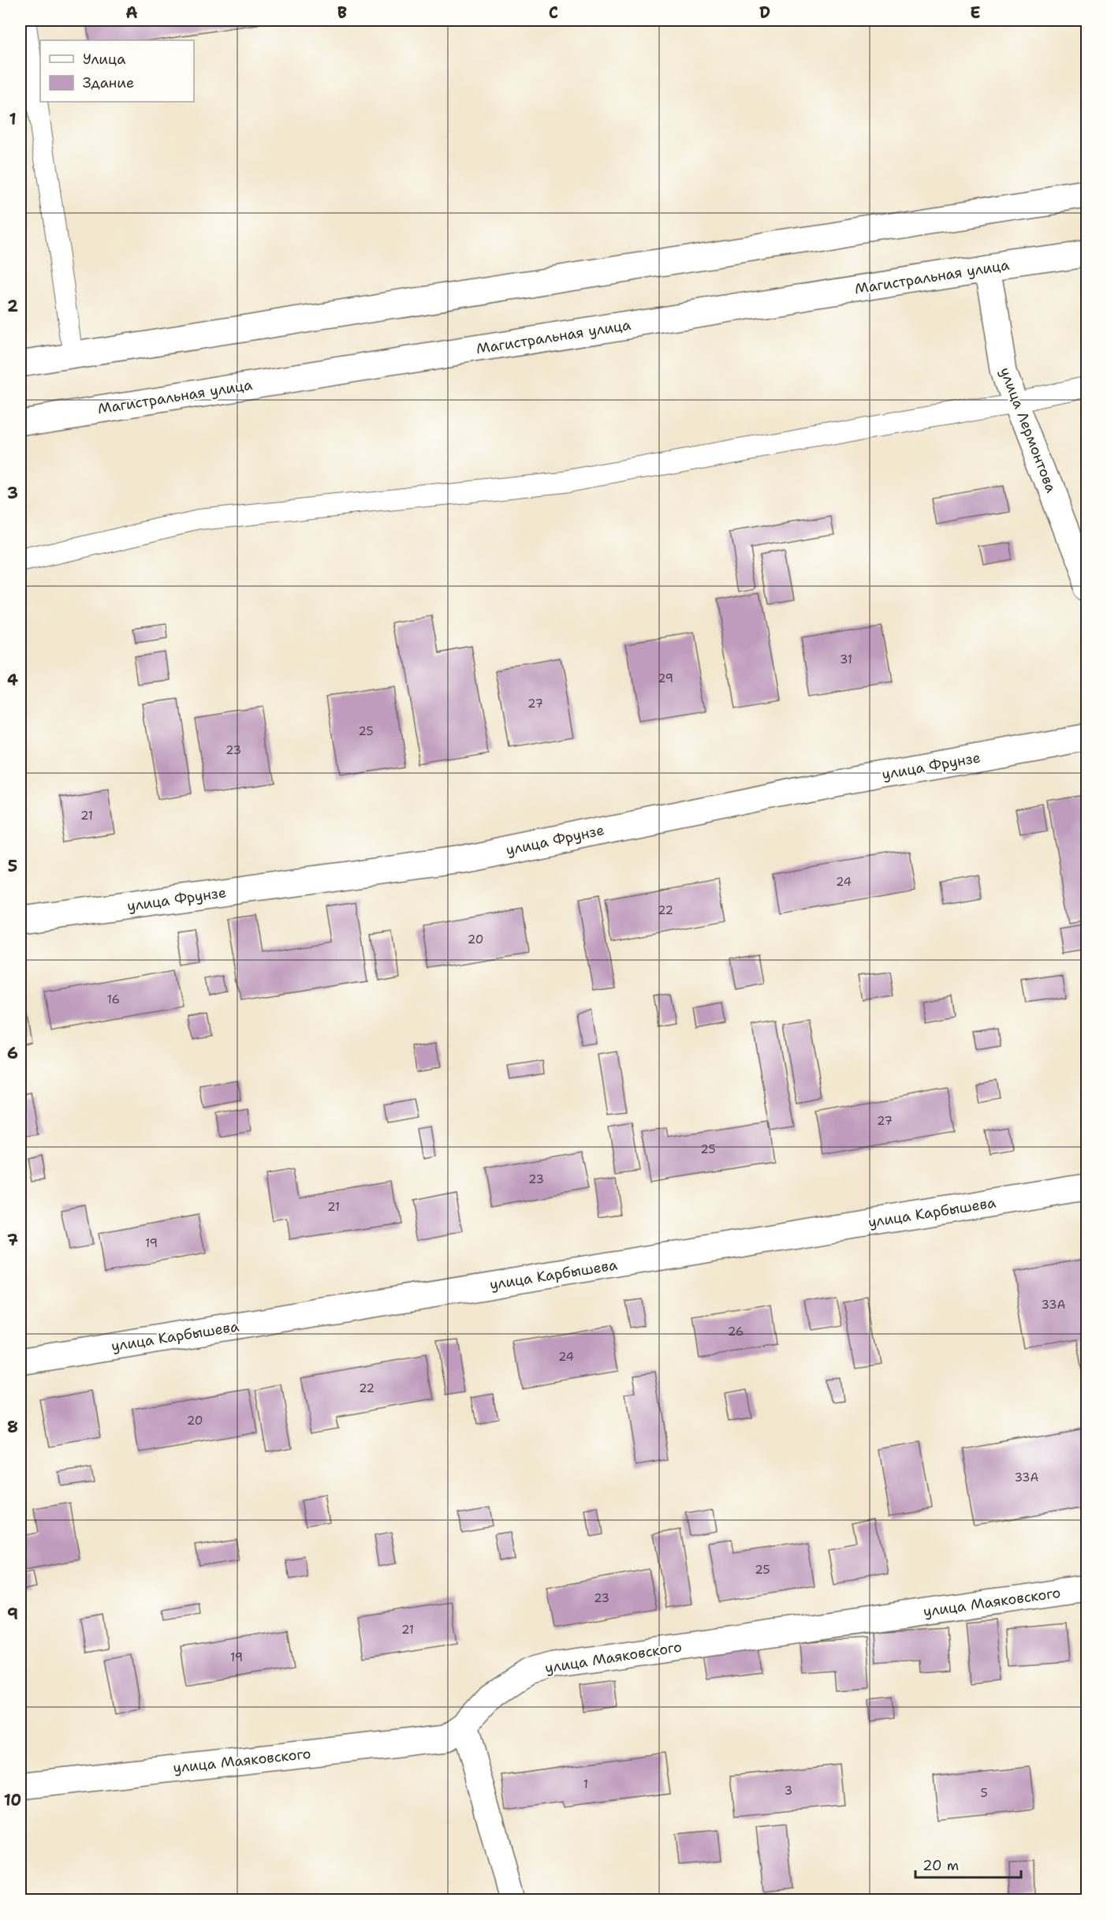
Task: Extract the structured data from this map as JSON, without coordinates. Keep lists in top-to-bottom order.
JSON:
{
  "streets": {
    "street": [
      "Магистральная улица",
      "улица Лермонтова",
      "улица Фрунзе",
      "улица Карбышева",
      "улица Маяковского"
    ]
  },
  "crossings": [
    ["Магистральная улица", "улица Лермонтова"]
  ],
  "house_numbers": [
    "31",
    "29",
    "27",
    "25",
    "23",
    "21",
    "24",
    "22",
    "20",
    "16",
    "27",
    "25",
    "23",
    "21",
    "19",
    "33А",
    "26",
    "24",
    "22",
    "20",
    "33А",
    "25",
    "23",
    "21",
    "19",
    "1",
    "3",
    "5"
  ],
  "legend": ["Улица", "Здание"],
  "scale_bar": "20 m",
  "grid": {
    "columns": [
      "A",
      "B",
      "C",
      "D",
      "E"
    ],
    "rows": [
      "1",
      "2",
      "3",
      "4",
      "5",
      "6",
      "7",
      "8",
      "9",
      "10"
    ]
  }
}
